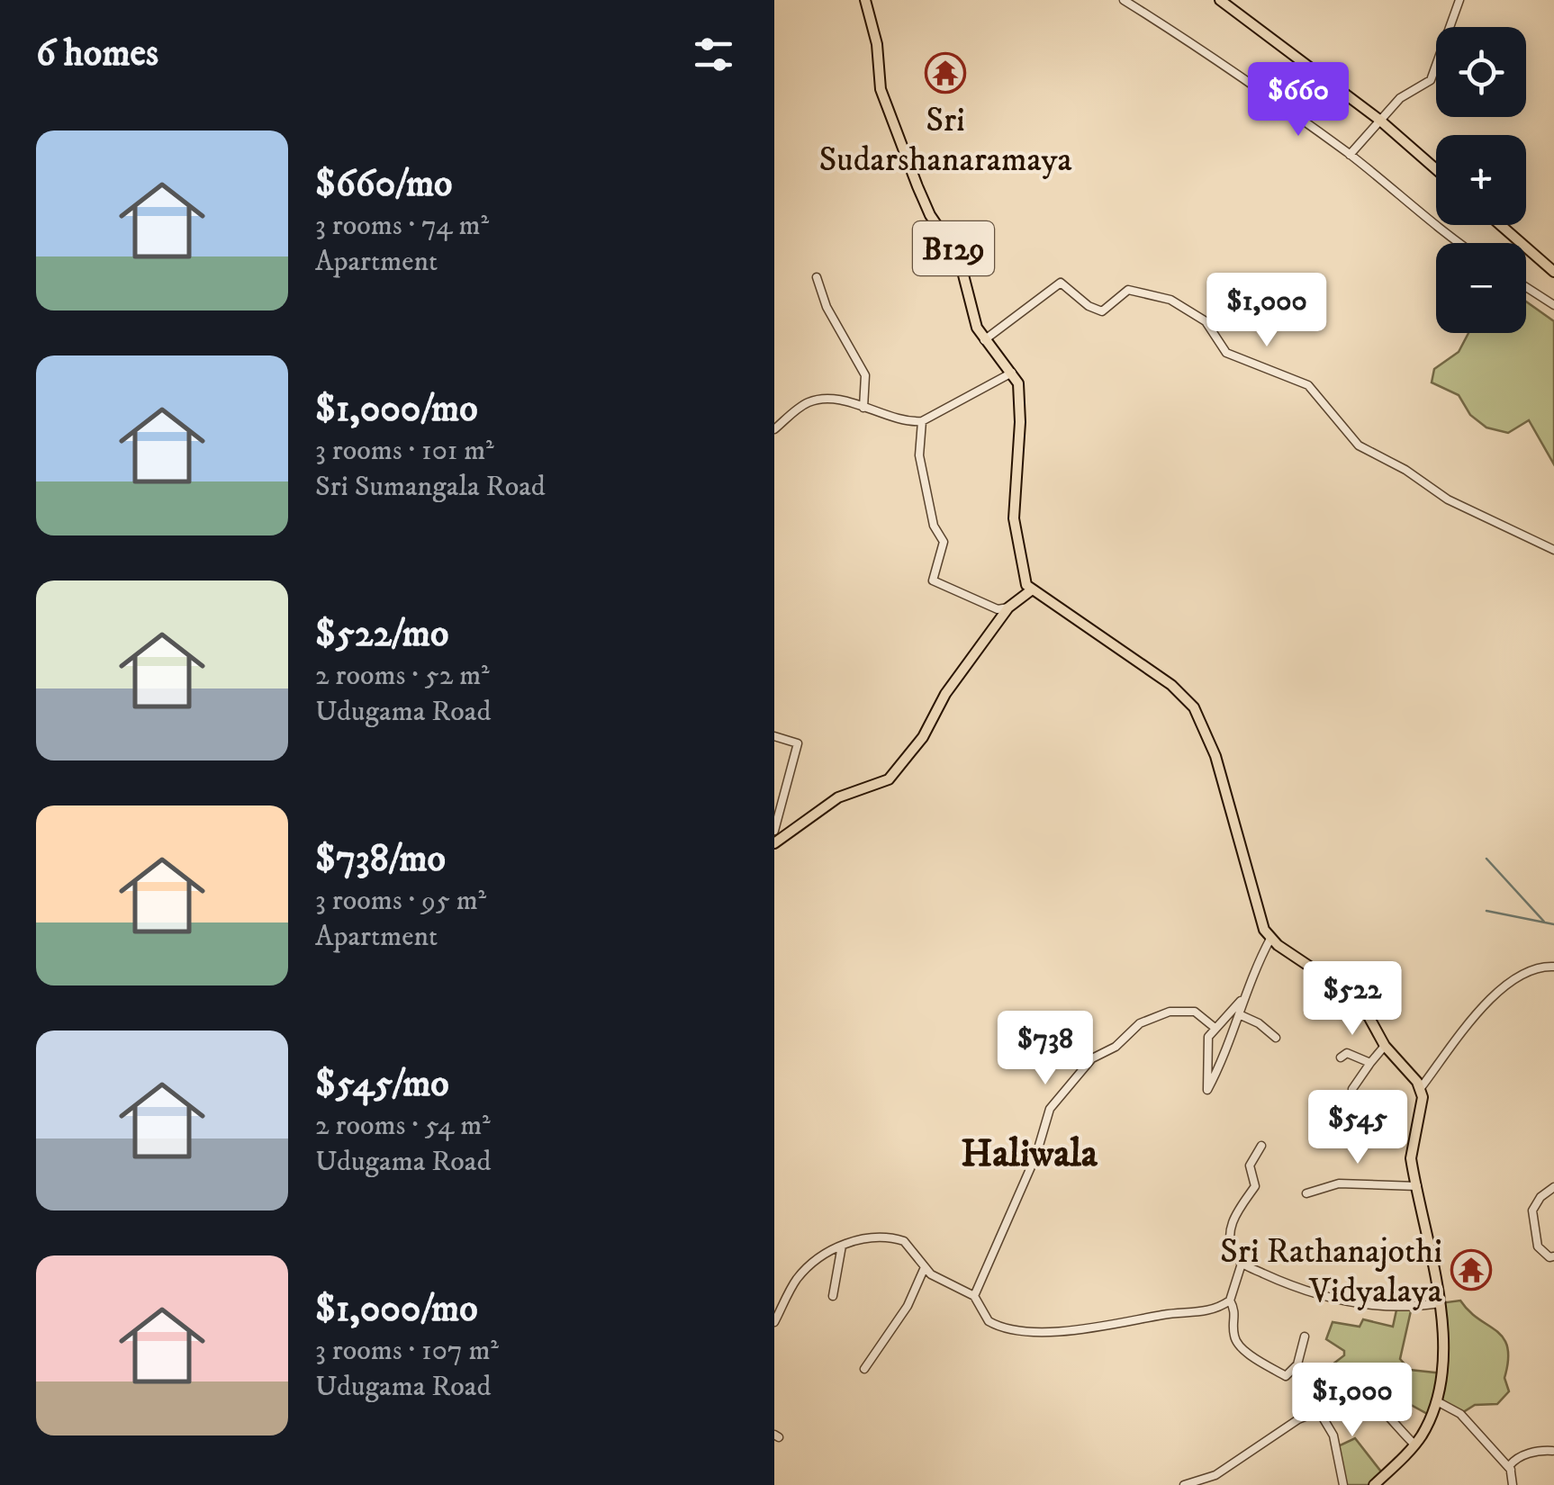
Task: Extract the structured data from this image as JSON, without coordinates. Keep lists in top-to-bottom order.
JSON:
{
  "streets": {
    "main road": ["B129"]
  },
  "districts": ["Haliwala"],
  "places": {
    "temple": ["Sri Sudarshanaramaya", "Sri Rathanajothi Vidyalaya"]
  },
  "page": {
    "heading": "6 homes",
    "map_buttons": ["+", "−"],
    "price": [
      "$660",
      "$1,000",
      "$522",
      "$738",
      "$545",
      "$1,000"
    ],
    "list": [
      {
        "name": "$660/mo",
        "note": "3 rooms · 74 m² · Apartment"
      },
      {
        "name": "$1,000/mo",
        "note": "3 rooms · 101 m² · Sri Sumangala Road"
      },
      {
        "name": "$522/mo",
        "note": "2 rooms · 52 m² · Udugama Road"
      },
      {
        "name": "$738/mo",
        "note": "3 rooms · 95 m² · Apartment"
      },
      {
        "name": "$545/mo",
        "note": "2 rooms · 54 m² · Udugama Road"
      },
      {
        "name": "$1,000/mo",
        "note": "3 rooms · 107 m² · Udugama Road"
      }
    ]
  }
}
